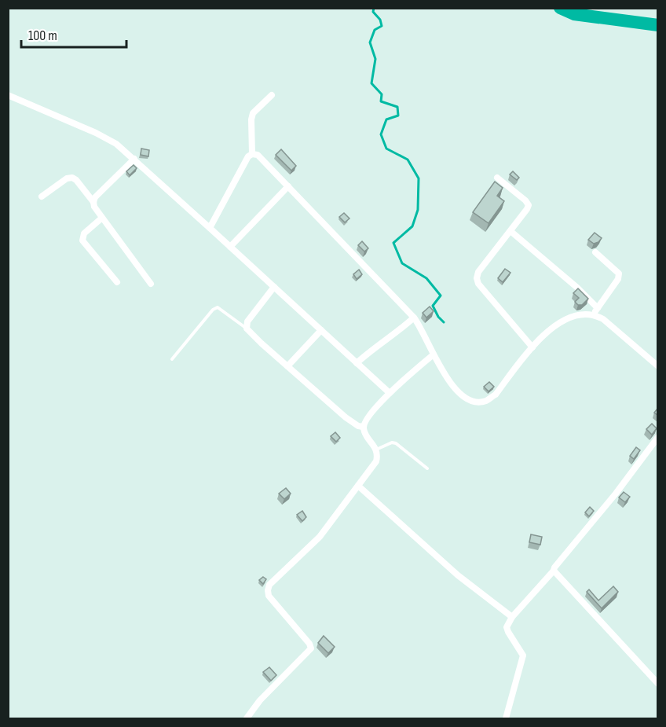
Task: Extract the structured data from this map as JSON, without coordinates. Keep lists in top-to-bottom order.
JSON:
{
  "scale_bar": "100 m"
}
